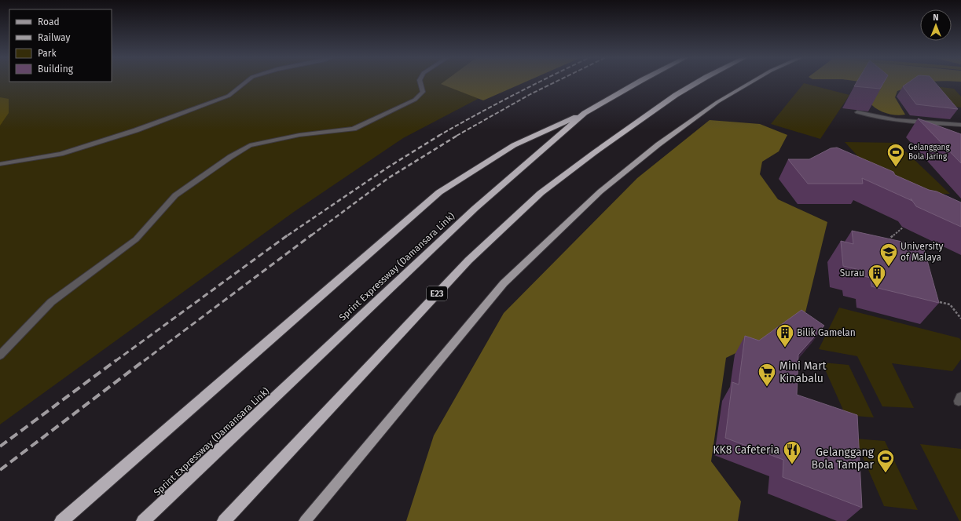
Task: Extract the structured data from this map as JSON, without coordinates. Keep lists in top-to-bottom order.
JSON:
{
  "streets": {
    "highway": ["Sprint Expressway (Damansara Link)", "E23"]
  },
  "places": {
    "sports": ["Gelanggang Bola Jaring", "Gelanggang Bola Tampar"],
    "school or university": ["University of Malaya"],
    "building": ["Surau", "Bilik Gamelan"],
    "supermarket": ["Mini Mart Kinabalu"],
    "restaurant": ["KK8 Cafeteria"]
  },
  "legend": [
    "Road",
    "Railway",
    "Park",
    "Building"
  ],
  "north": "top"
}
